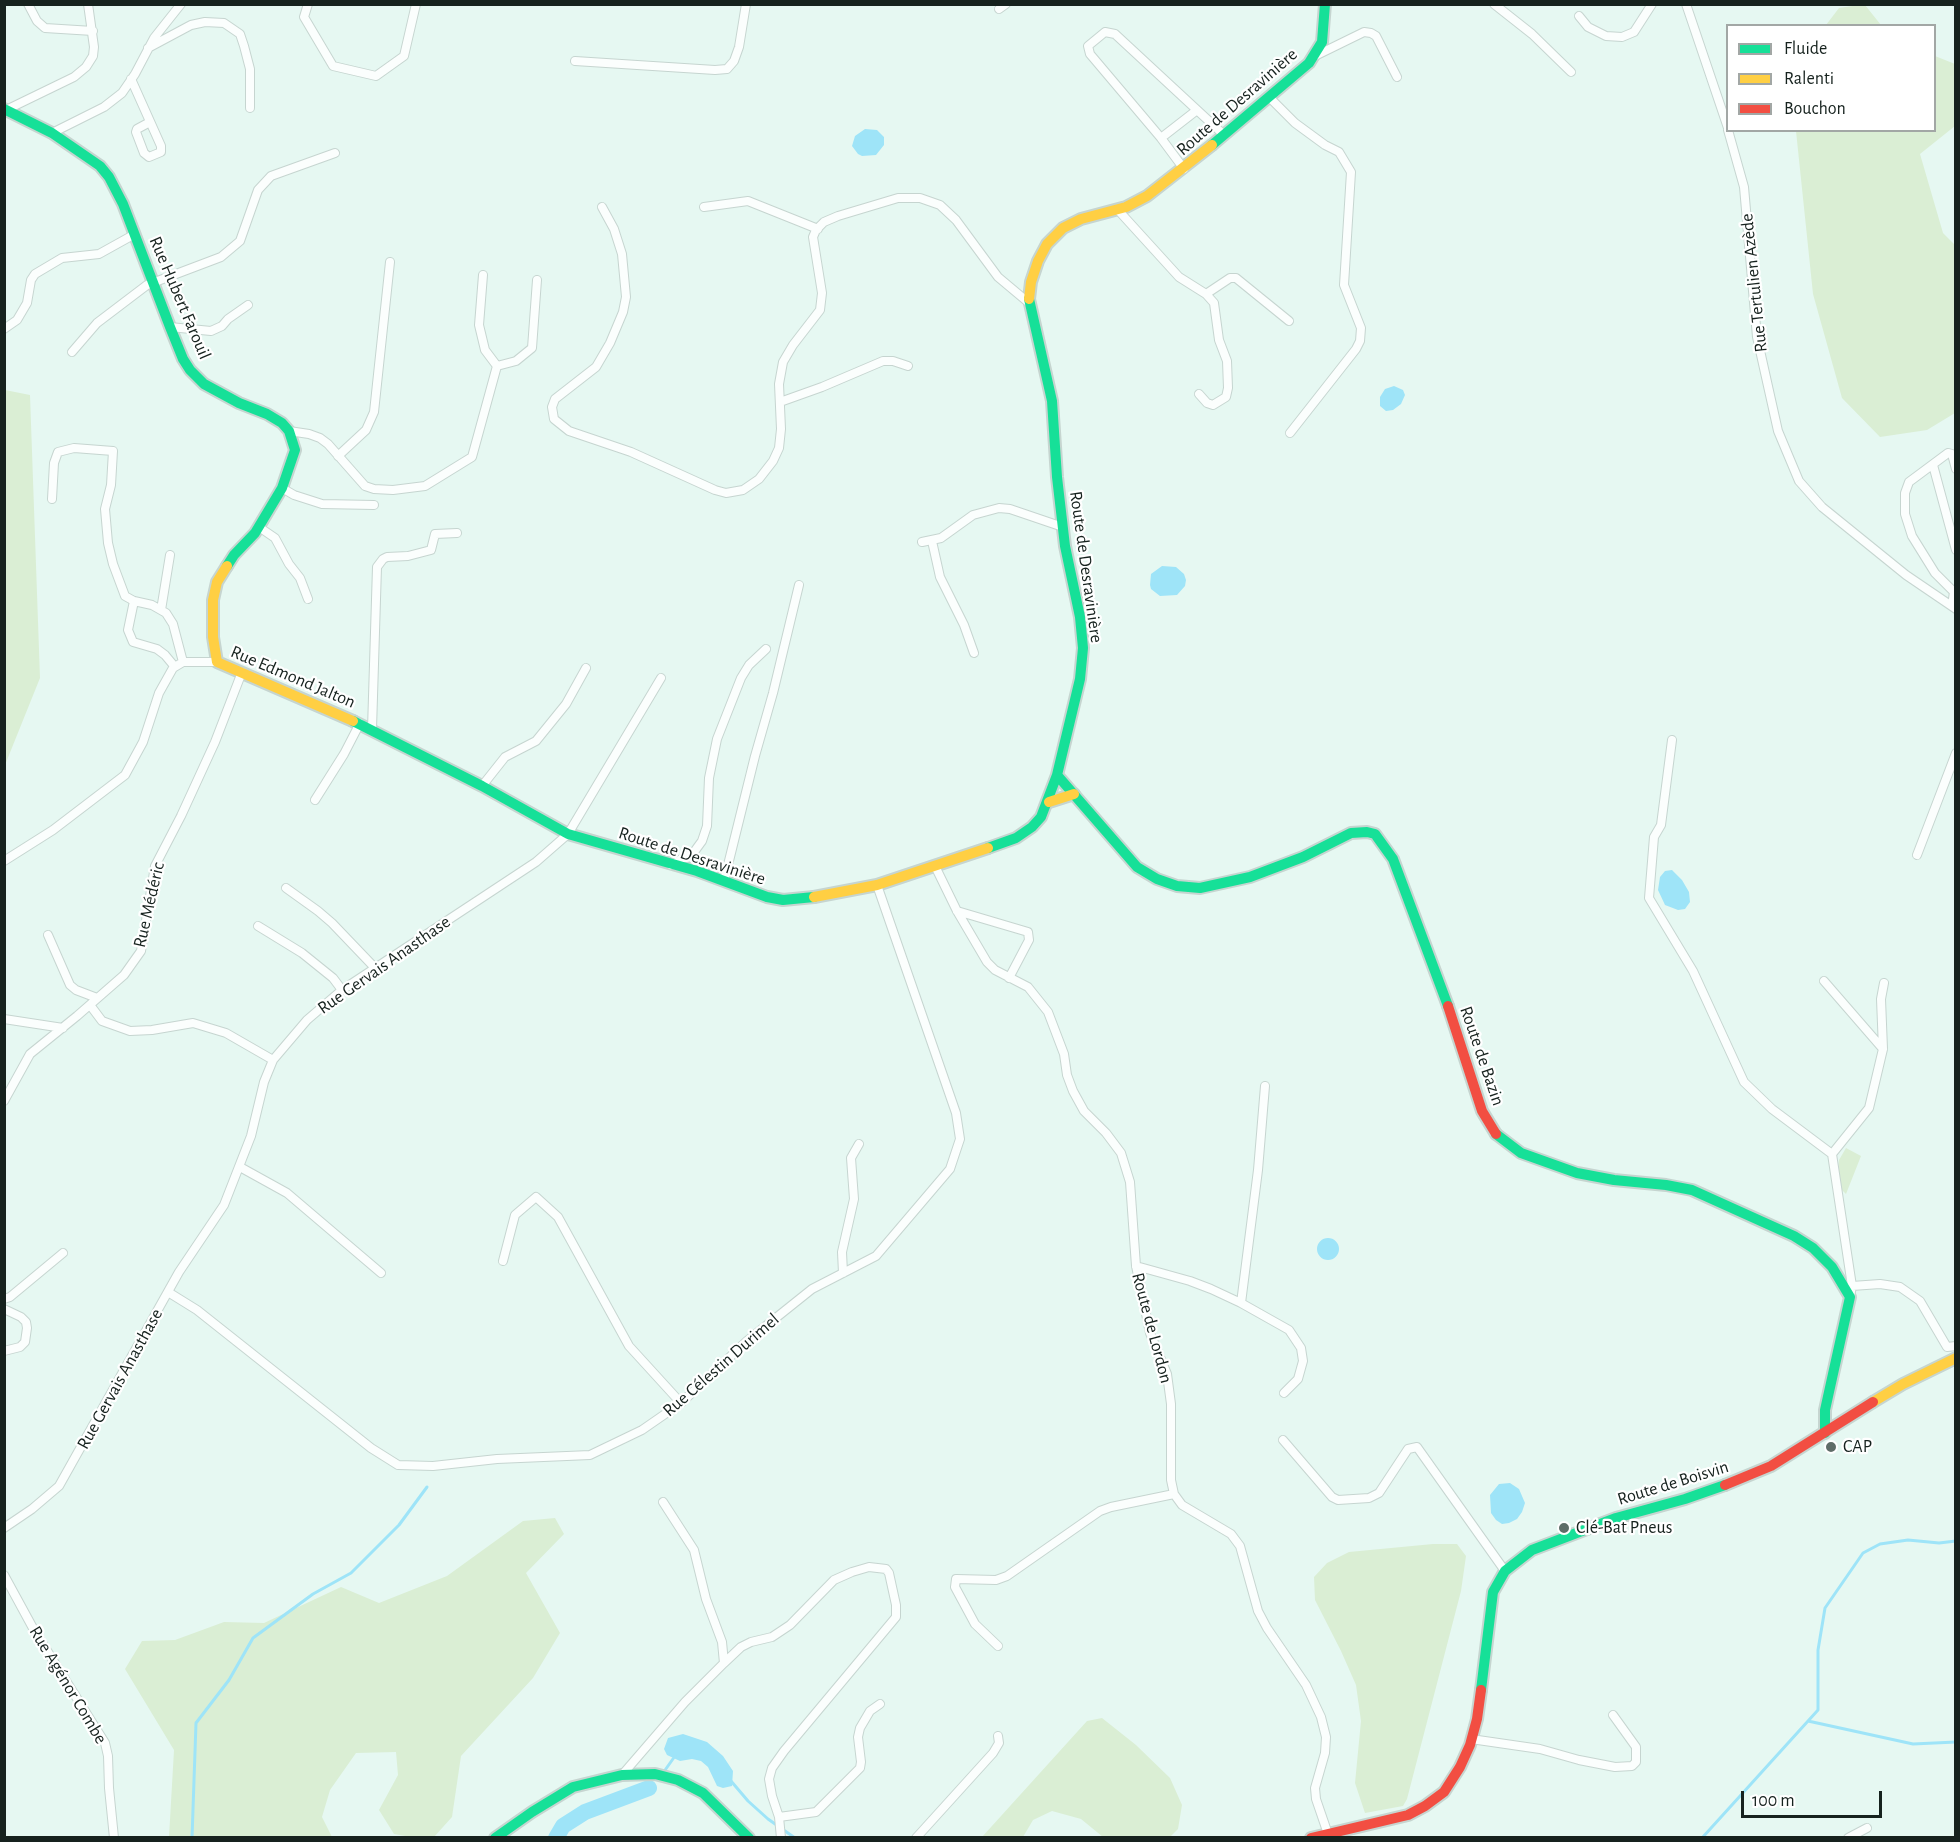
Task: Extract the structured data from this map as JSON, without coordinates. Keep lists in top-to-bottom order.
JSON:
{
  "streets": {
    "street": [
      "Route de Desravinière",
      "Rue Tertulien Azède",
      "Rue Hubert Farouil",
      "Rue Edmond Jalton",
      "Rue Médéric",
      "Rue Gervais Anasthase",
      "Route de Bazin",
      "Route de Lordon",
      "Rue Célestin Durimel",
      "Route de Boisvin",
      "Rue Agénor Combe"
    ]
  },
  "crossings": [
    ["Route de Desravinière", "Rue Edmond Jalton"],
    ["Route de Desravinière", "Rue Gervais Anasthase"],
    ["Route de Desravinière", "Route de Bazin"],
    ["Route de Desravinière", "Route de Lordon"],
    ["Route de Desravinière", "Rue Célestin Durimel"],
    ["Rue Edmond Jalton", "Rue Médéric"],
    ["Rue Edmond Jalton", "Rue Gervais Anasthase"],
    ["Rue Gervais Anasthase", "Rue Célestin Durimel"]
  ],
  "places": ["CAP", "Clé-Bat Pneus"],
  "legend": ["Fluide", "Ralenti", "Bouchon"],
  "scale_bar": "100 m"
}
